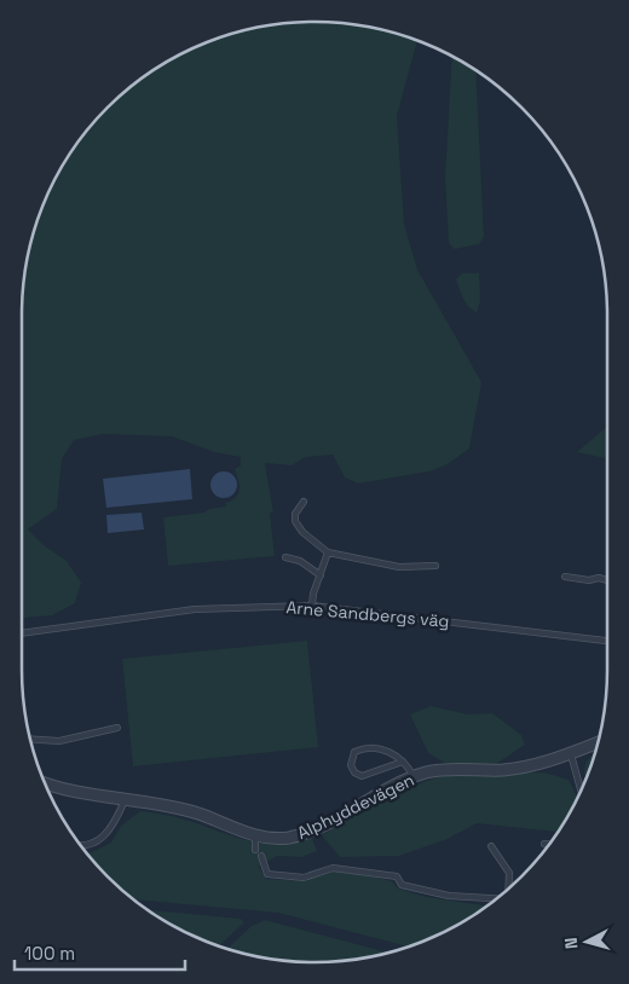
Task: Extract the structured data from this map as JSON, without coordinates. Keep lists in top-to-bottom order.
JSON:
{
  "streets": {
    "street": ["Alphyddevägen"],
    "lane": ["Arne Sandbergs väg"]
  },
  "scale_bar": "100 m",
  "north": "left"
}
